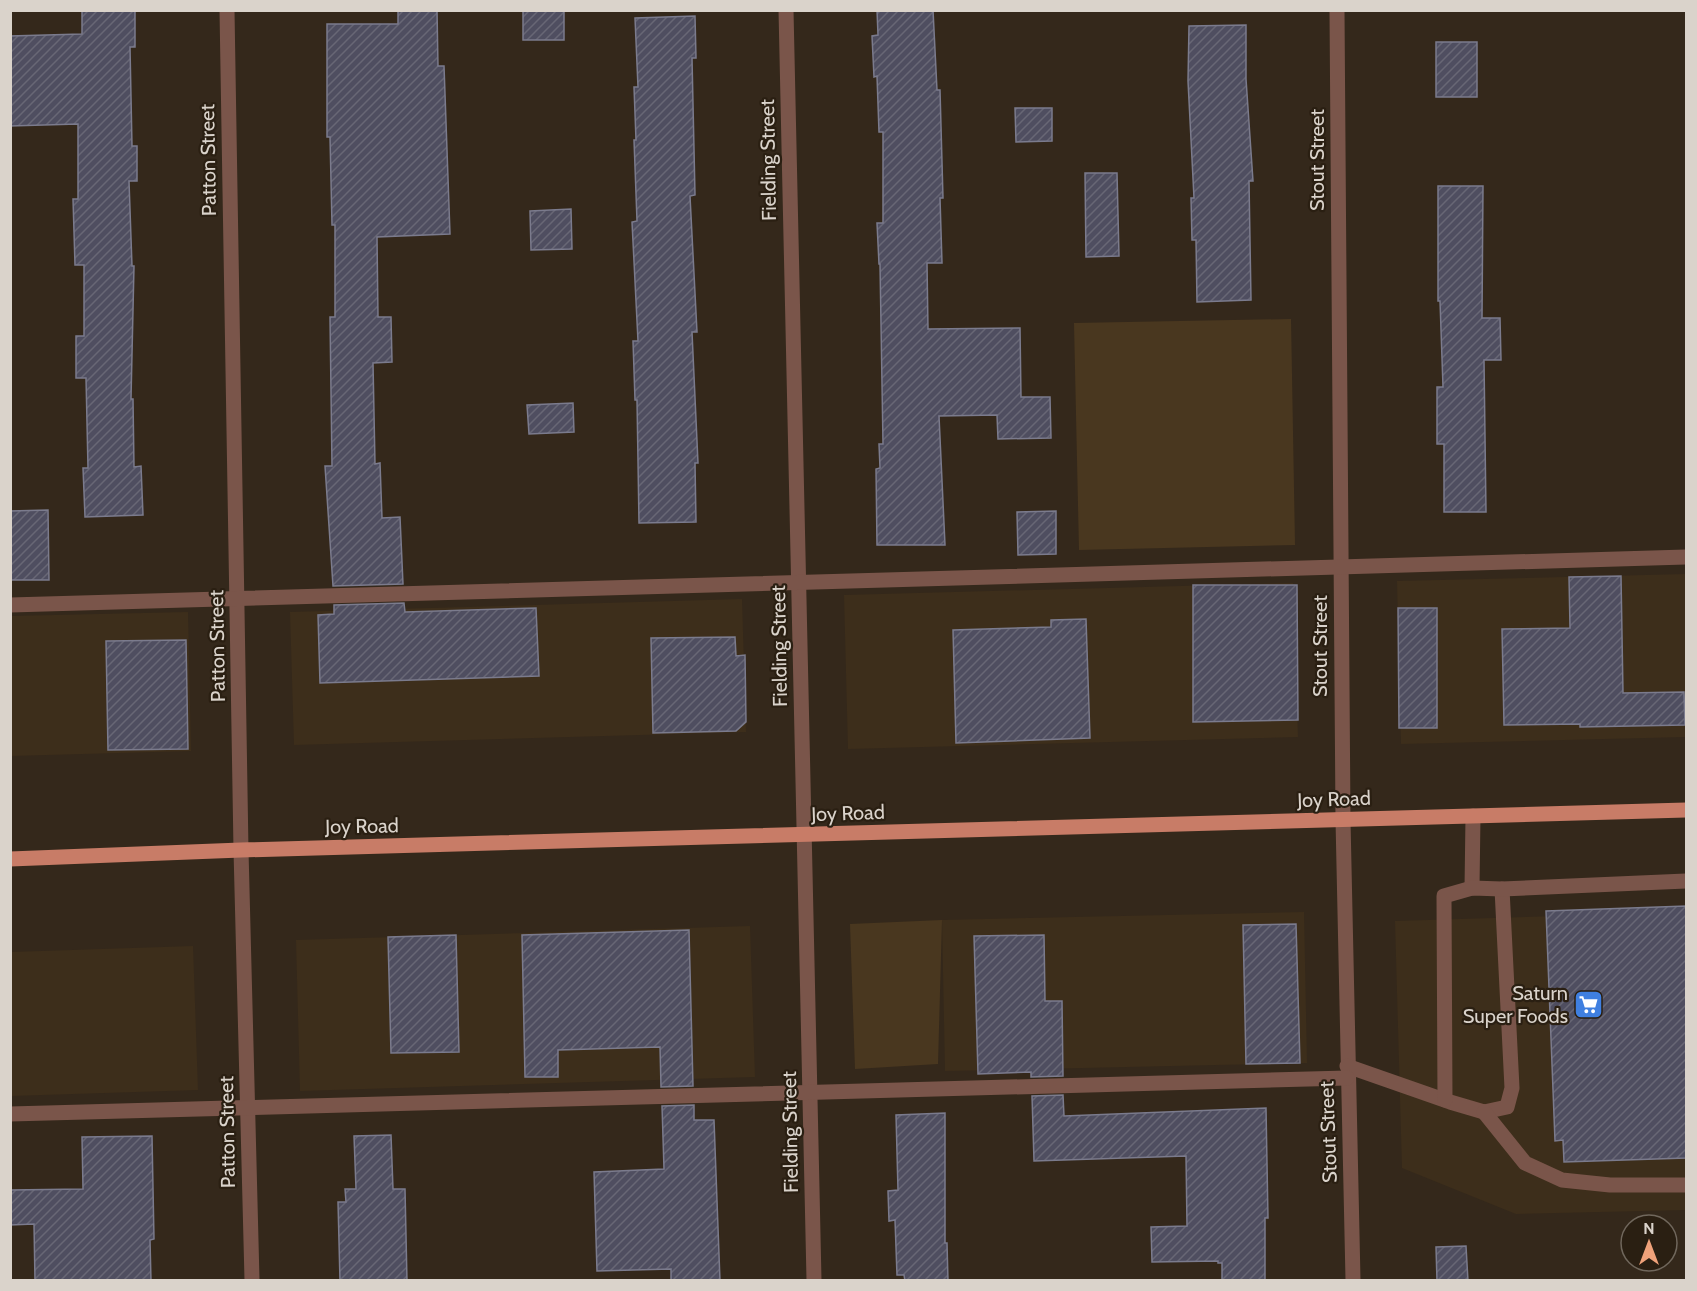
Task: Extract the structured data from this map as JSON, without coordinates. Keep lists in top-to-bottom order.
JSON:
{
  "streets": {
    "main road": ["Joy Road"],
    "street": ["Patton Street", "Fielding Street", "Stout Street"]
  },
  "crossings": [
    ["Patton Street", "Joy Road"],
    ["Fielding Street", "Joy Road"],
    ["Stout Street", "Joy Road"]
  ],
  "places": {
    "supermarket": ["Saturn Super Foods"]
  },
  "north": "top"
}
